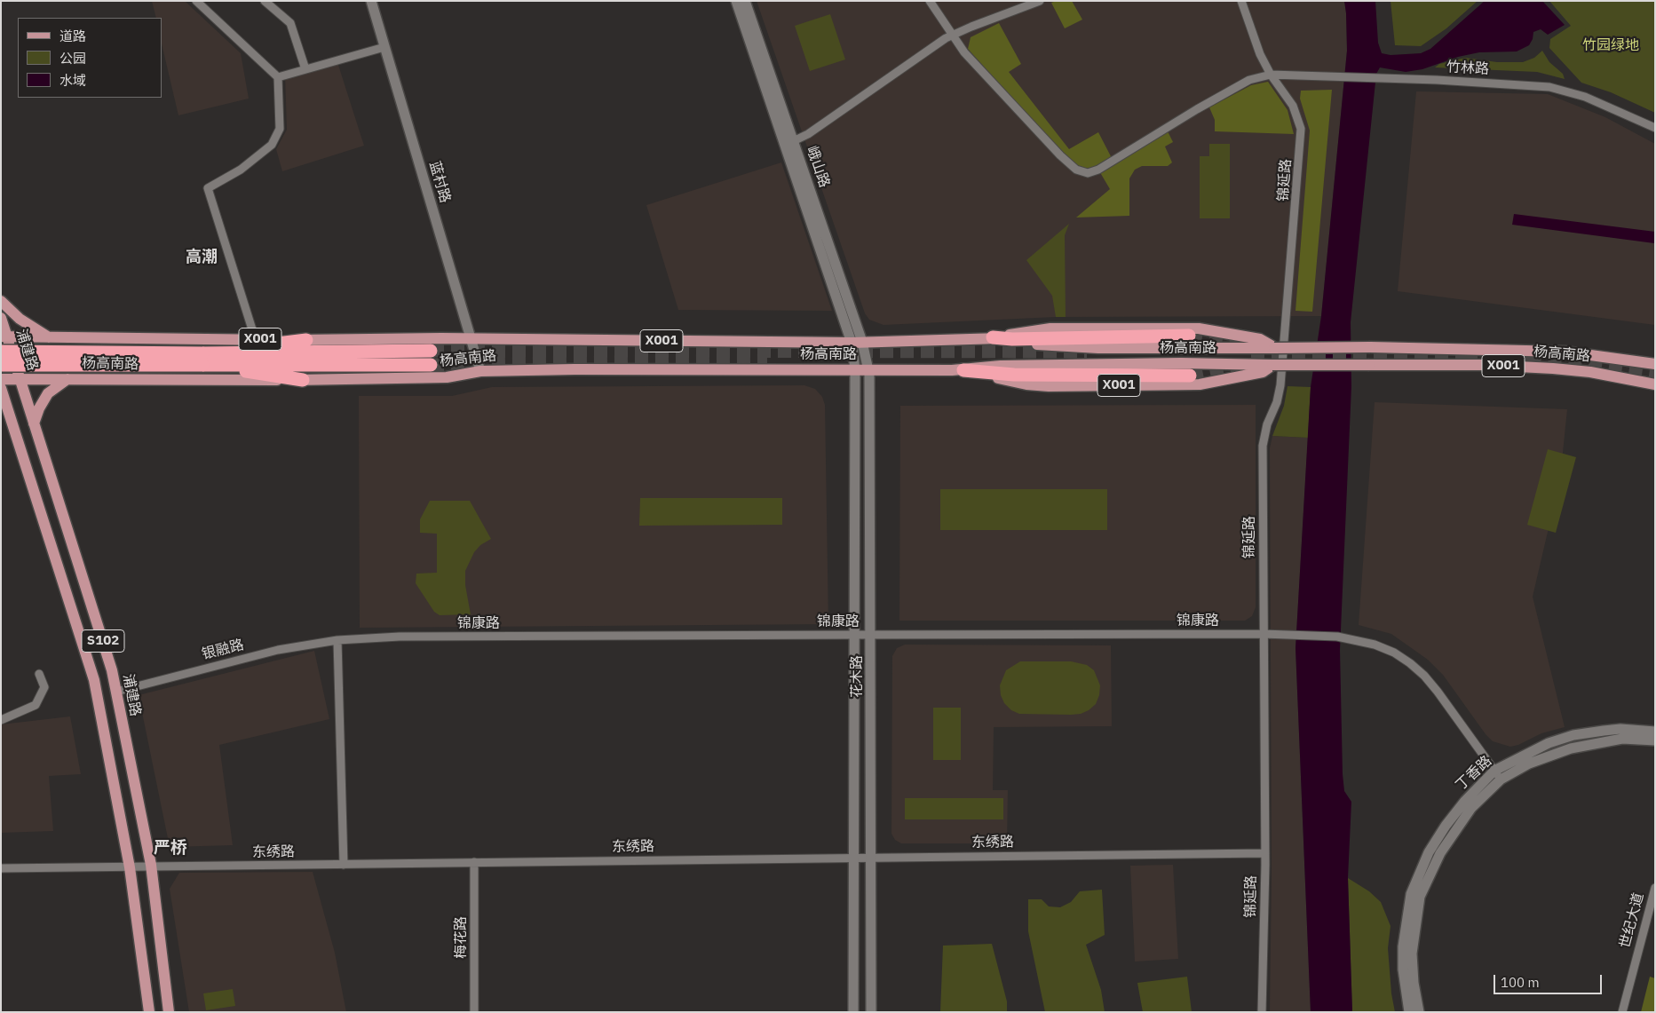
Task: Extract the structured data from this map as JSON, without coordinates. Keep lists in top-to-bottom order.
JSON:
{
  "streets": {
    "highway": ["X001", "杨高南路"],
    "main road": ["浦建路", "S102"],
    "street": [
      "竹林路",
      "峨山路",
      "锦延路",
      "蓝村路",
      "锦康路",
      "银融路",
      "花木路",
      "丁香路",
      "东绣路",
      "世纪大道",
      "梅花路"
    ]
  },
  "crossings": [
    ["竹林路", "锦延路"],
    ["峨山路", "杨高南路"],
    ["峨山路", "花木路"],
    ["锦延路", "锦康路"],
    ["锦延路", "东绣路"],
    ["蓝村路", "杨高南路"],
    ["X001", "杨高南路"],
    ["杨高南路", "浦建路"],
    ["杨高南路", "花木路"],
    ["浦建路", "银融路"],
    ["浦建路", "东绣路"],
    ["锦康路", "银融路"],
    ["锦康路", "花木路"],
    ["锦康路", "丁香路"],
    ["S102", "东绣路"],
    ["花木路", "东绣路"],
    ["东绣路", "梅花路"]
  ],
  "districts": ["高潮", "严桥"],
  "parks": ["竹园绿地"],
  "legend": ["道路", "公园", "水域"],
  "scale_bar": "100 m"
}
